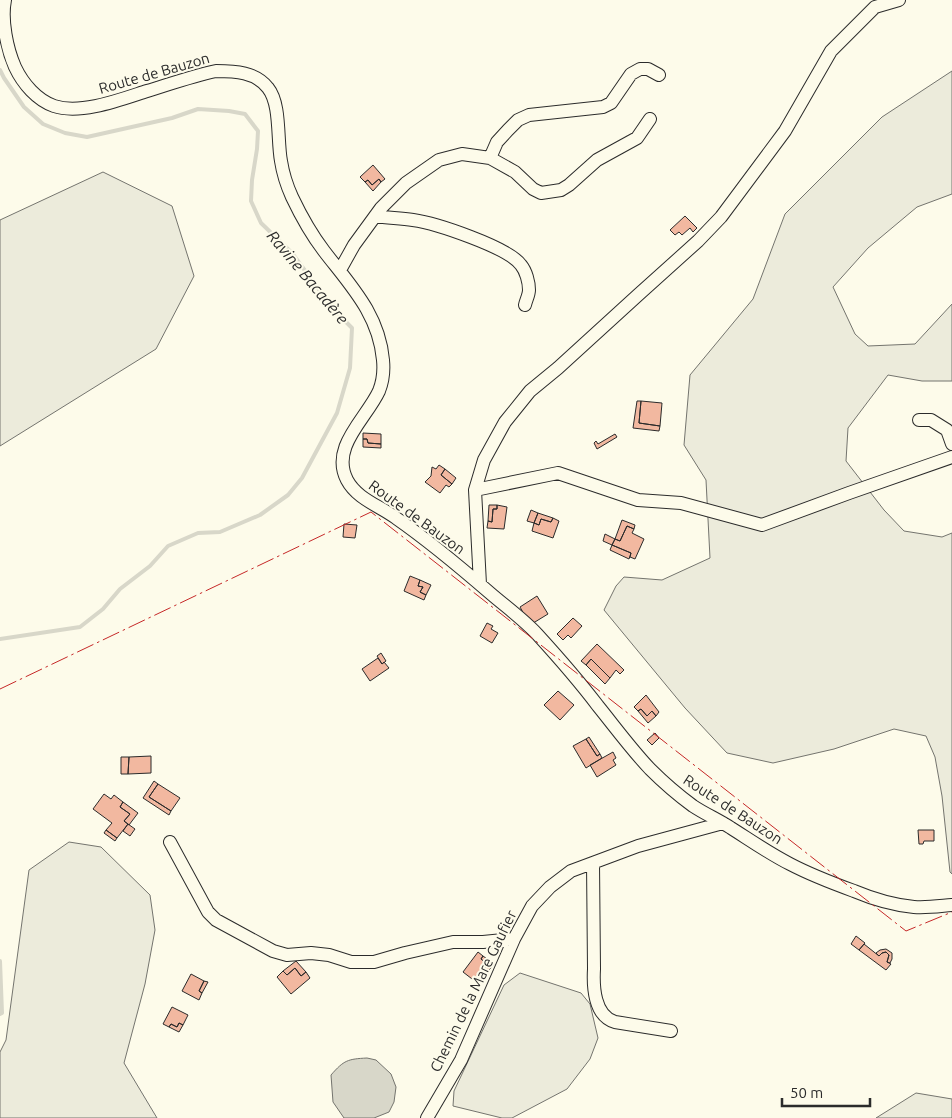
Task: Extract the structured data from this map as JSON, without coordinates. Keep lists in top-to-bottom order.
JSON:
{
  "streets": {
    "street": ["Route de Bauzon", "Chemin de la Mare Gaufier"]
  },
  "crossings": [
    ["Route de Bauzon", "Chemin de la Mare Gaufier"]
  ],
  "water": ["Ravine Bacadère"],
  "scale_bar": "50 m"
}
